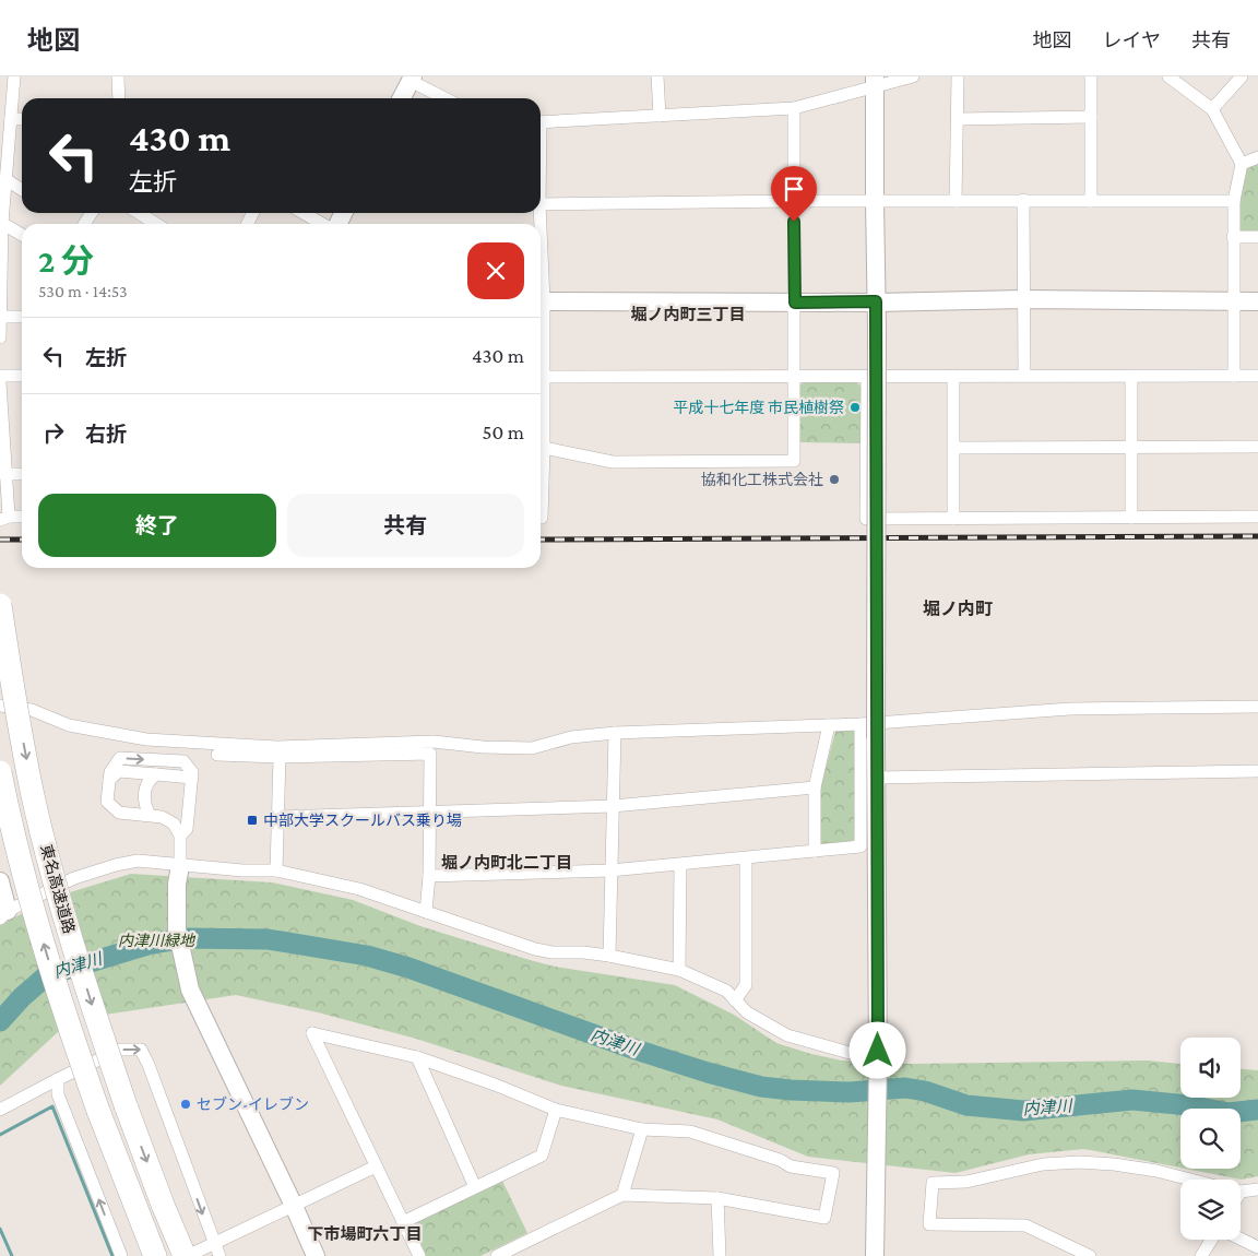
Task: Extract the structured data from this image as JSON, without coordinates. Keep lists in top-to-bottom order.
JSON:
{
  "streets": {
    "highway": ["東名高速道路"]
  },
  "districts": [
    "堀ノ内町三丁目",
    "堀ノ内町",
    "堀ノ内町北二丁目",
    "下市場町六丁目"
  ],
  "water": ["内津川"],
  "parks": ["内津川緑地"],
  "places": {
    "other": ["平成十七年度 市民植樹祭", "協和化工株式会社", "セブン-イレブン"],
    "transit": ["中部大学スクールバス乗り場"]
  },
  "page": {
    "header": "地図",
    "nav": ["地図", "レイヤ", "共有"],
    "turn": ["430 m", "左折"],
    "heading": ["2 分", "530 m · 14:53"],
    "list": [
      {
        "name": "左折",
        "value": "430 m"
      },
      {
        "name": "右折",
        "value": "50 m"
      }
    ],
    "buttons": ["終了", "共有"]
  }
}
